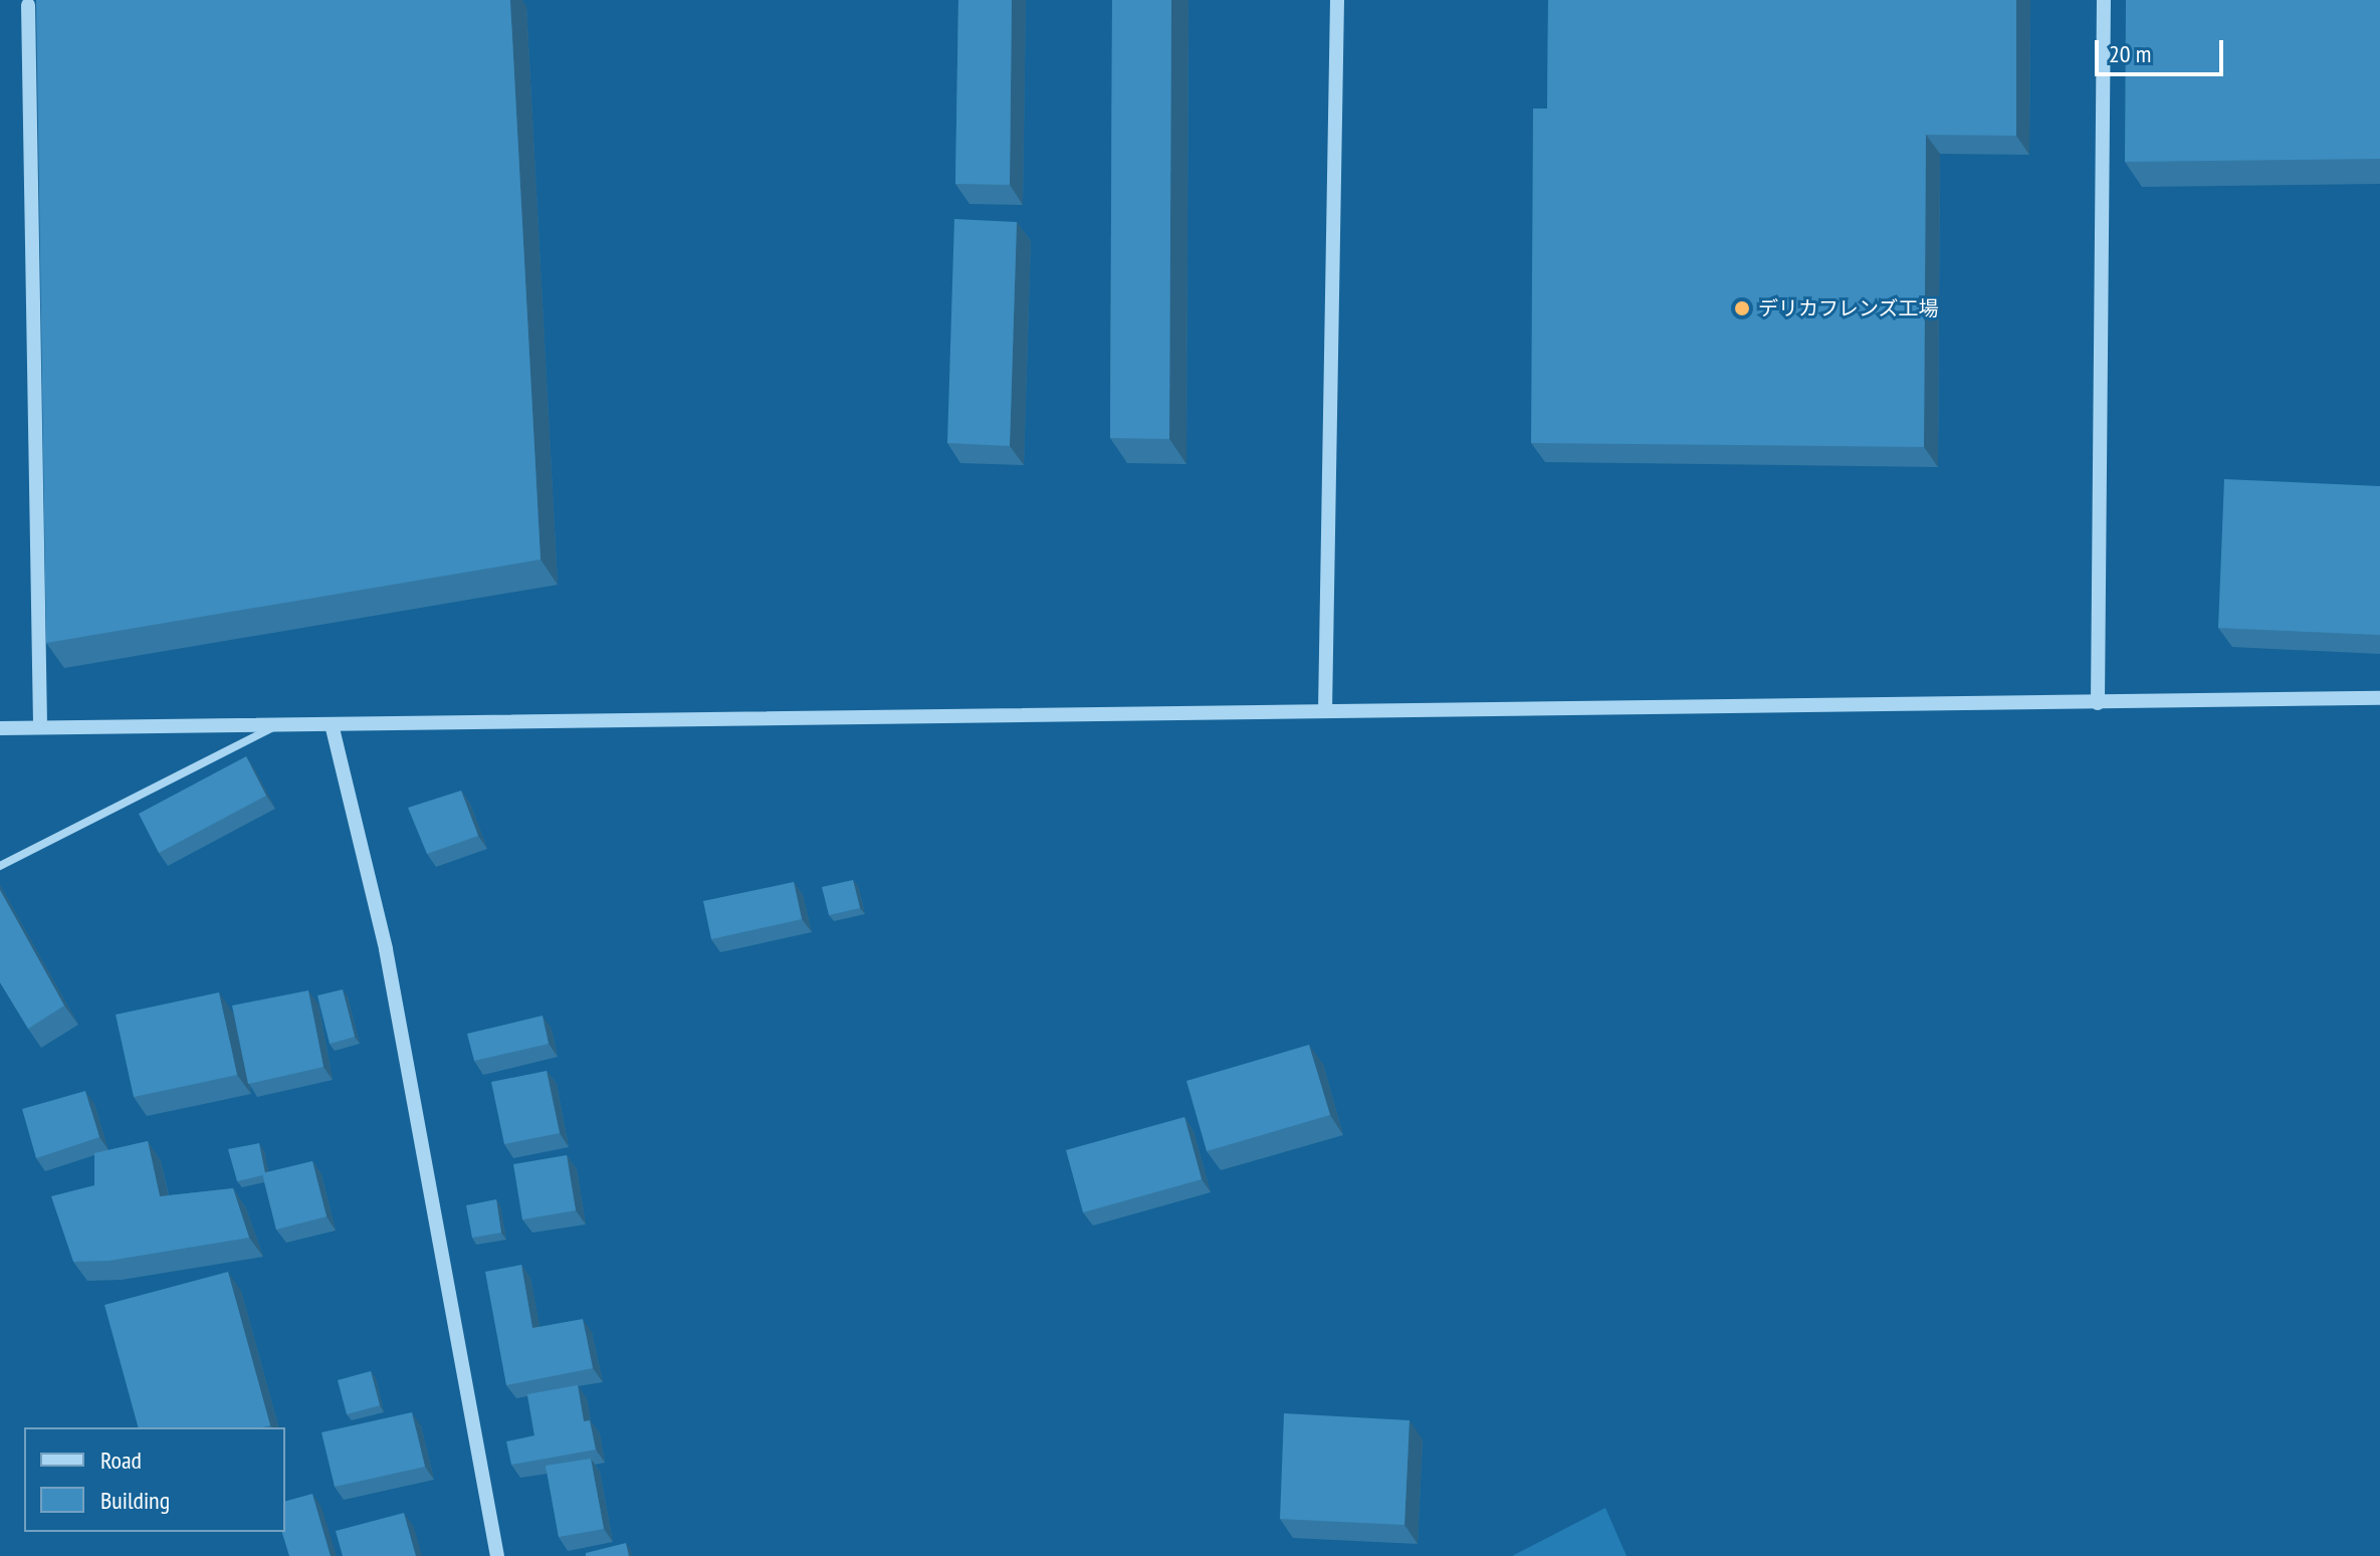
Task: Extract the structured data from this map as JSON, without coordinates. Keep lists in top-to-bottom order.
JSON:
{
  "places": ["デリカフレンズ工場"],
  "legend": ["Road", "Building"],
  "scale_bar": "20 m"
}
